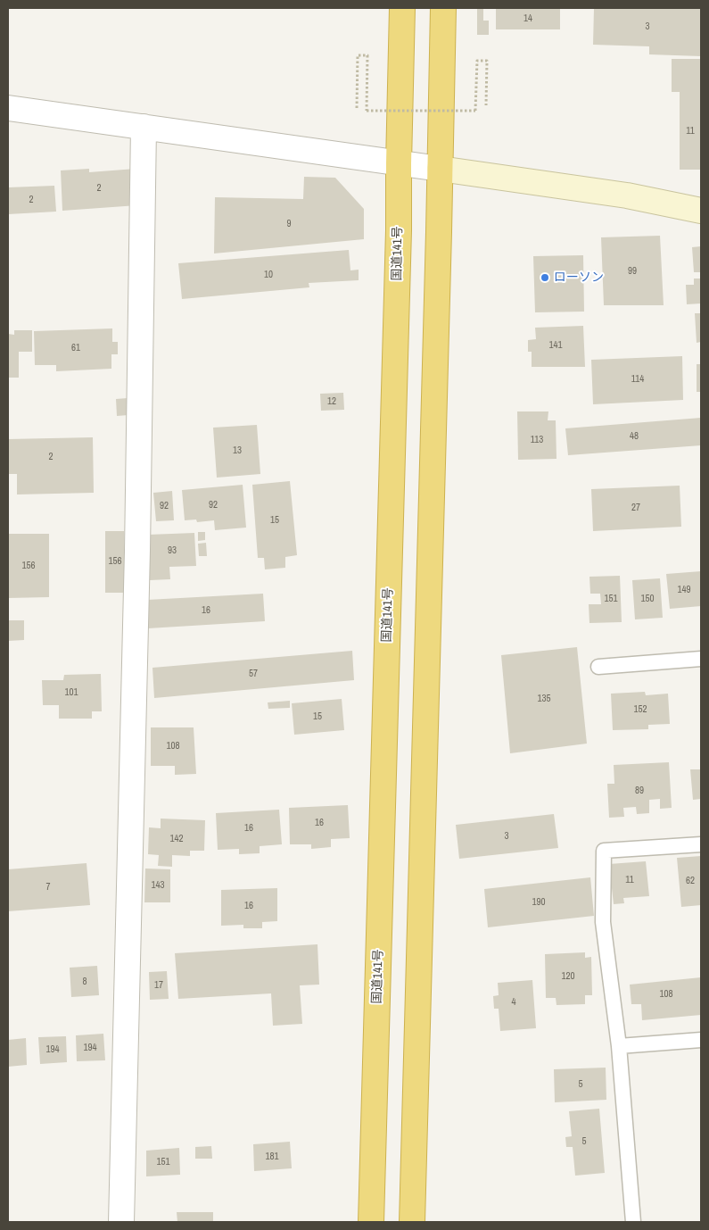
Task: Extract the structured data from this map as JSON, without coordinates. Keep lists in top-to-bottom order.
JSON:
{
  "streets": {
    "highway": ["国道141号"]
  },
  "places": ["ローソン"],
  "house_numbers": [
    "14",
    "3",
    "11",
    "2",
    "2",
    "9",
    "99",
    "10",
    "141",
    "61",
    "114",
    "12",
    "48",
    "113",
    "13",
    "2",
    "92",
    "92",
    "27",
    "15",
    "93",
    "156",
    "156",
    "149",
    "151",
    "150",
    "16",
    "57",
    "101",
    "135",
    "152",
    "15",
    "108",
    "89",
    "16",
    "16",
    "3",
    "142",
    "11",
    "62",
    "143",
    "7",
    "190",
    "16",
    "120",
    "8",
    "17",
    "108",
    "4",
    "194",
    "194",
    "5",
    "5",
    "181",
    "151"
  ]
}
